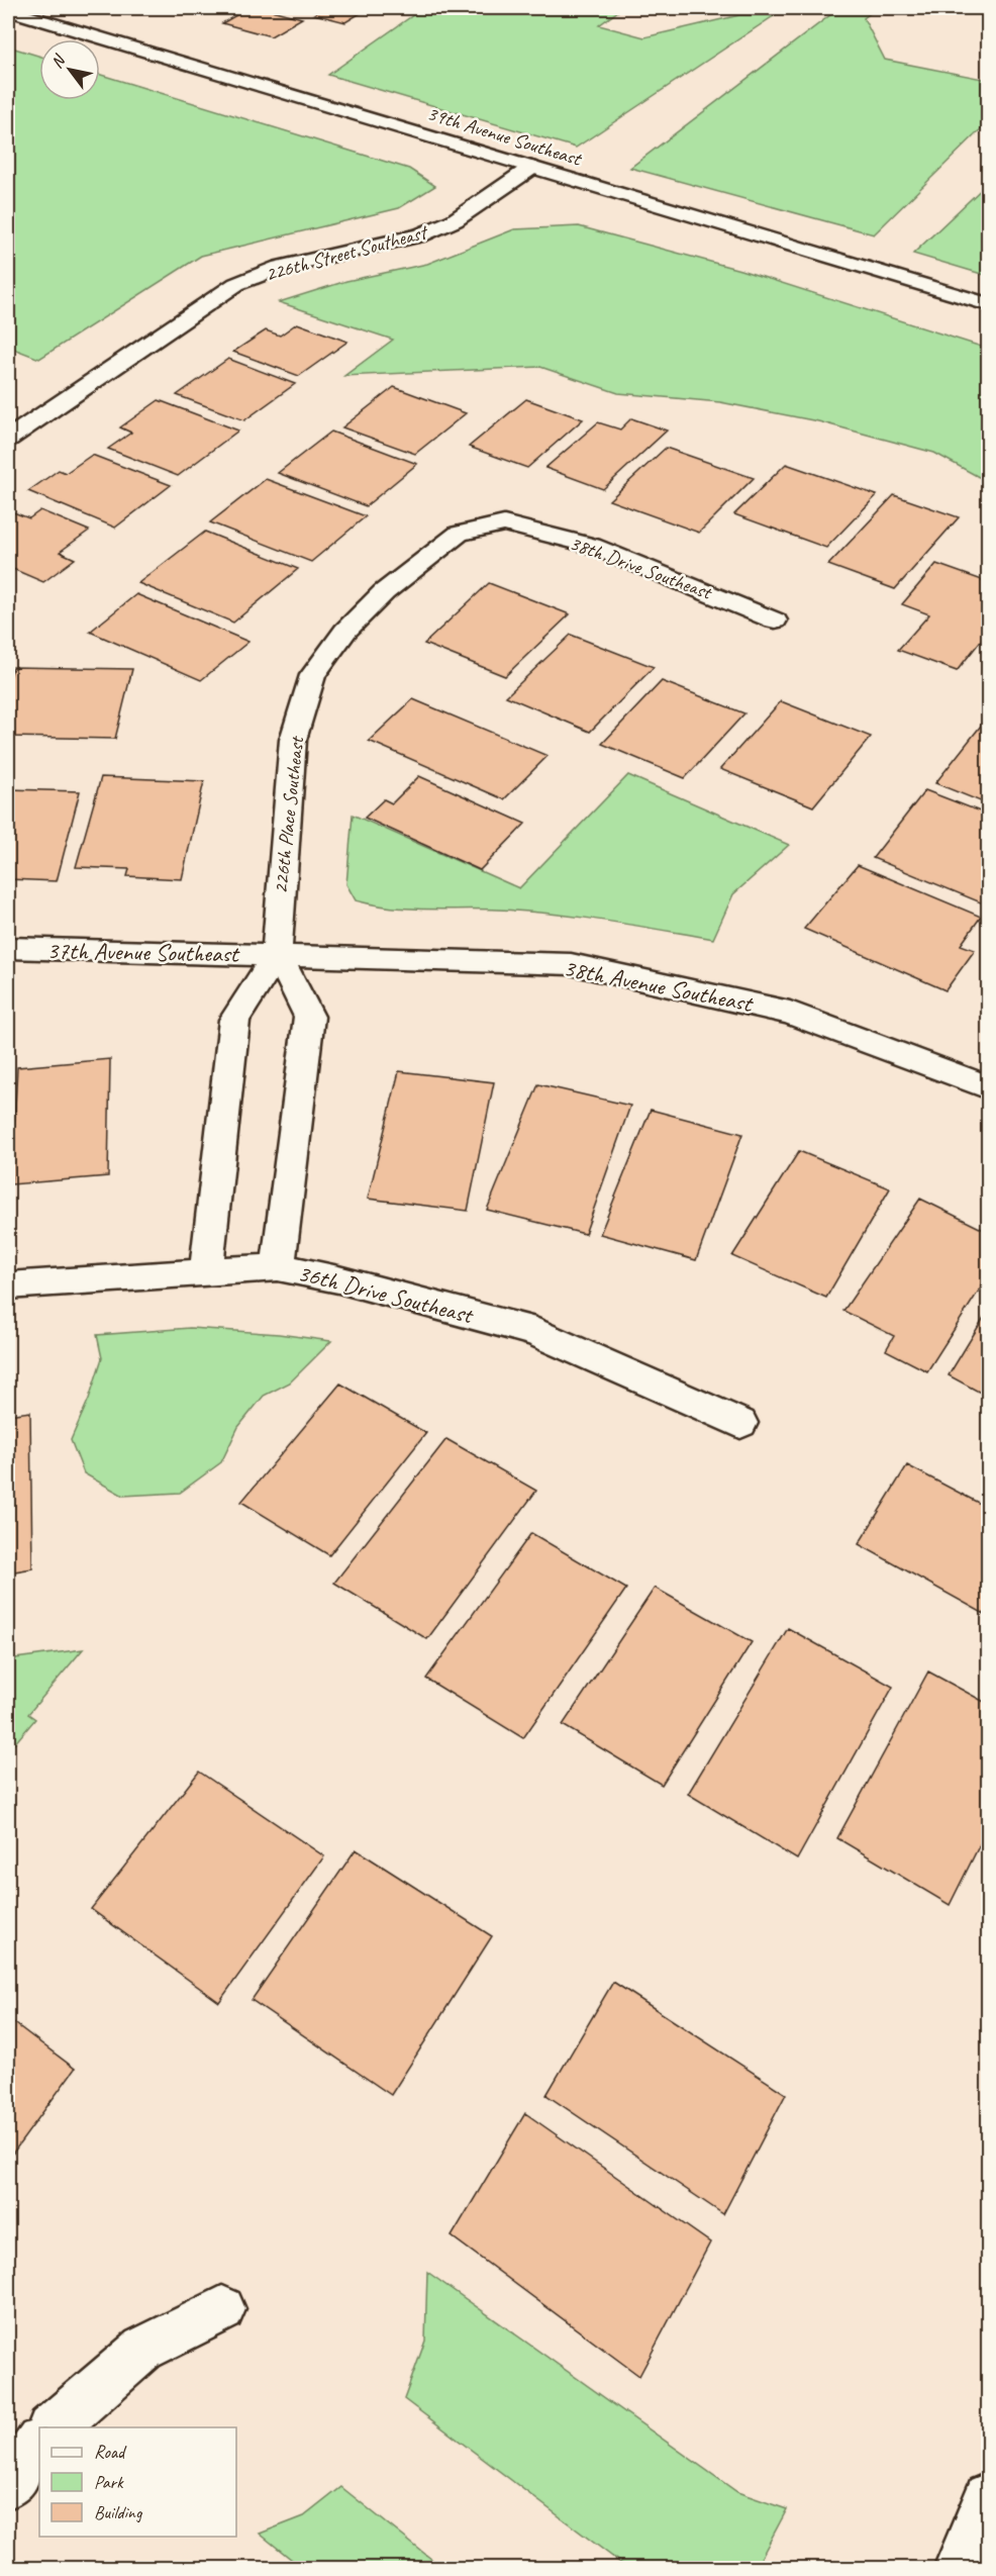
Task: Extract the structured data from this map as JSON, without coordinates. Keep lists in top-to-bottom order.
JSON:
{
  "streets": {
    "street": [
      "39th Avenue Southeast",
      "226th Street Southeast",
      "38th Drive Southeast",
      "226th Place Southeast",
      "37th Avenue Southeast",
      "38th Avenue Southeast",
      "36th Drive Southeast"
    ]
  },
  "crossings": [
    ["39th Avenue Southeast", "226th Street Southeast"],
    ["38th Drive Southeast", "226th Place Southeast"],
    ["226th Place Southeast", "37th Avenue Southeast"],
    ["226th Place Southeast", "38th Avenue Southeast"],
    ["226th Place Southeast", "36th Drive Southeast"],
    ["37th Avenue Southeast", "38th Avenue Southeast"]
  ],
  "legend": ["Road", "Park", "Building"],
  "north": "top left"
}
